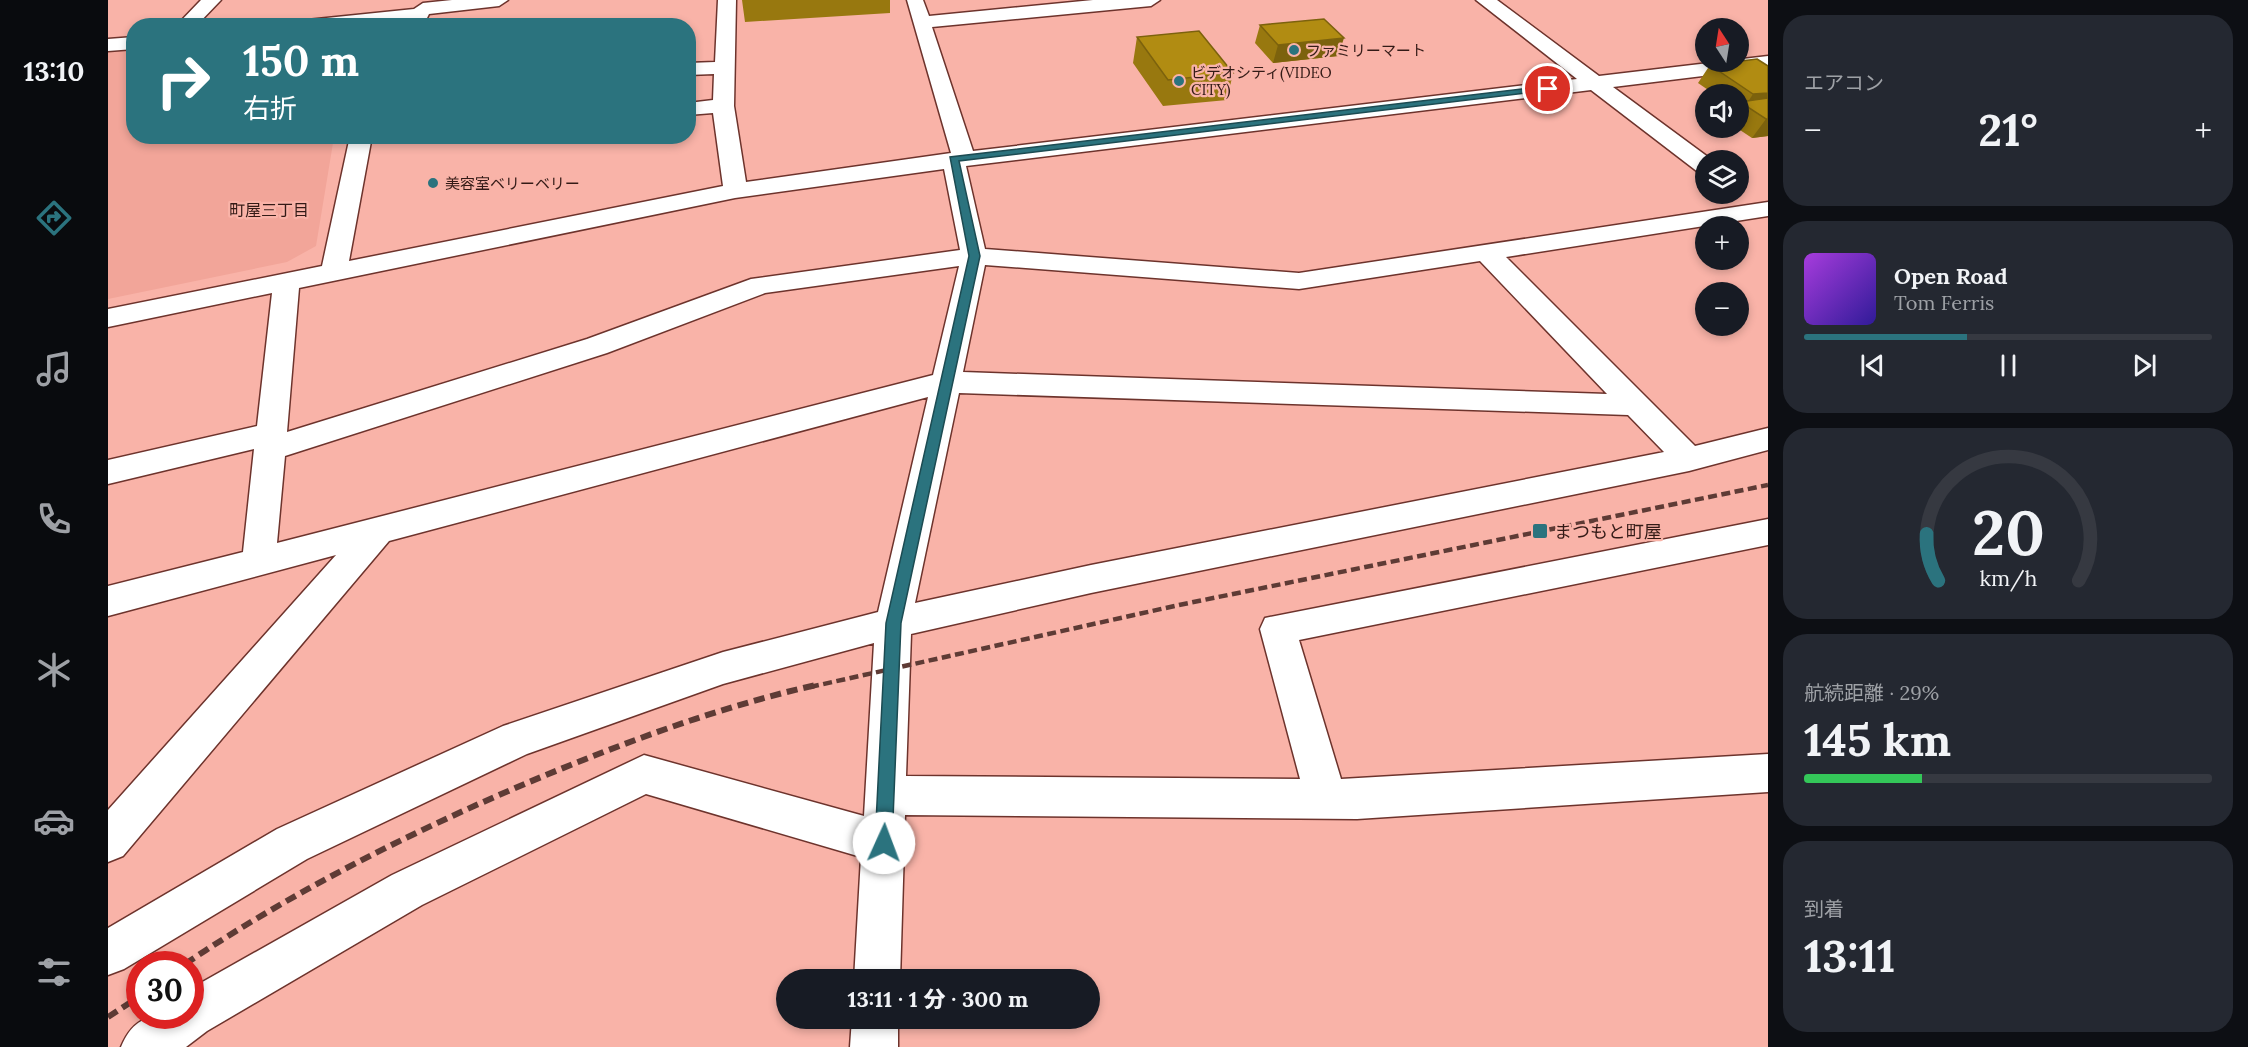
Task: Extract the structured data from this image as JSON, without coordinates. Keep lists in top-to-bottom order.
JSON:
{
  "districts": ["町屋三丁目"],
  "places": {
    "other": ["ファミリーマート", "ビデオシティ(VIDEO CITY)", "美容室ベリーベリー"],
    "transit": ["まつもと町屋"]
  },
  "north": "top",
  "page": {
    "tabs": "13:10",
    "tile": [
      "エアコン",
      ["航続距離 · 29%", "145 km"],
      ["到着", "13:11"]
    ],
    "map_buttons": ["+", "−"],
    "turn": ["150 m", "右折"],
    "heat": ["−", "21°", "+"],
    "song": ["Open Road", "Tom Ferris"],
    "limit": "30",
    "trip": "13:11 · 1 分 · 300 m",
    "gauge": ["20", "km/h"]
  }
}
